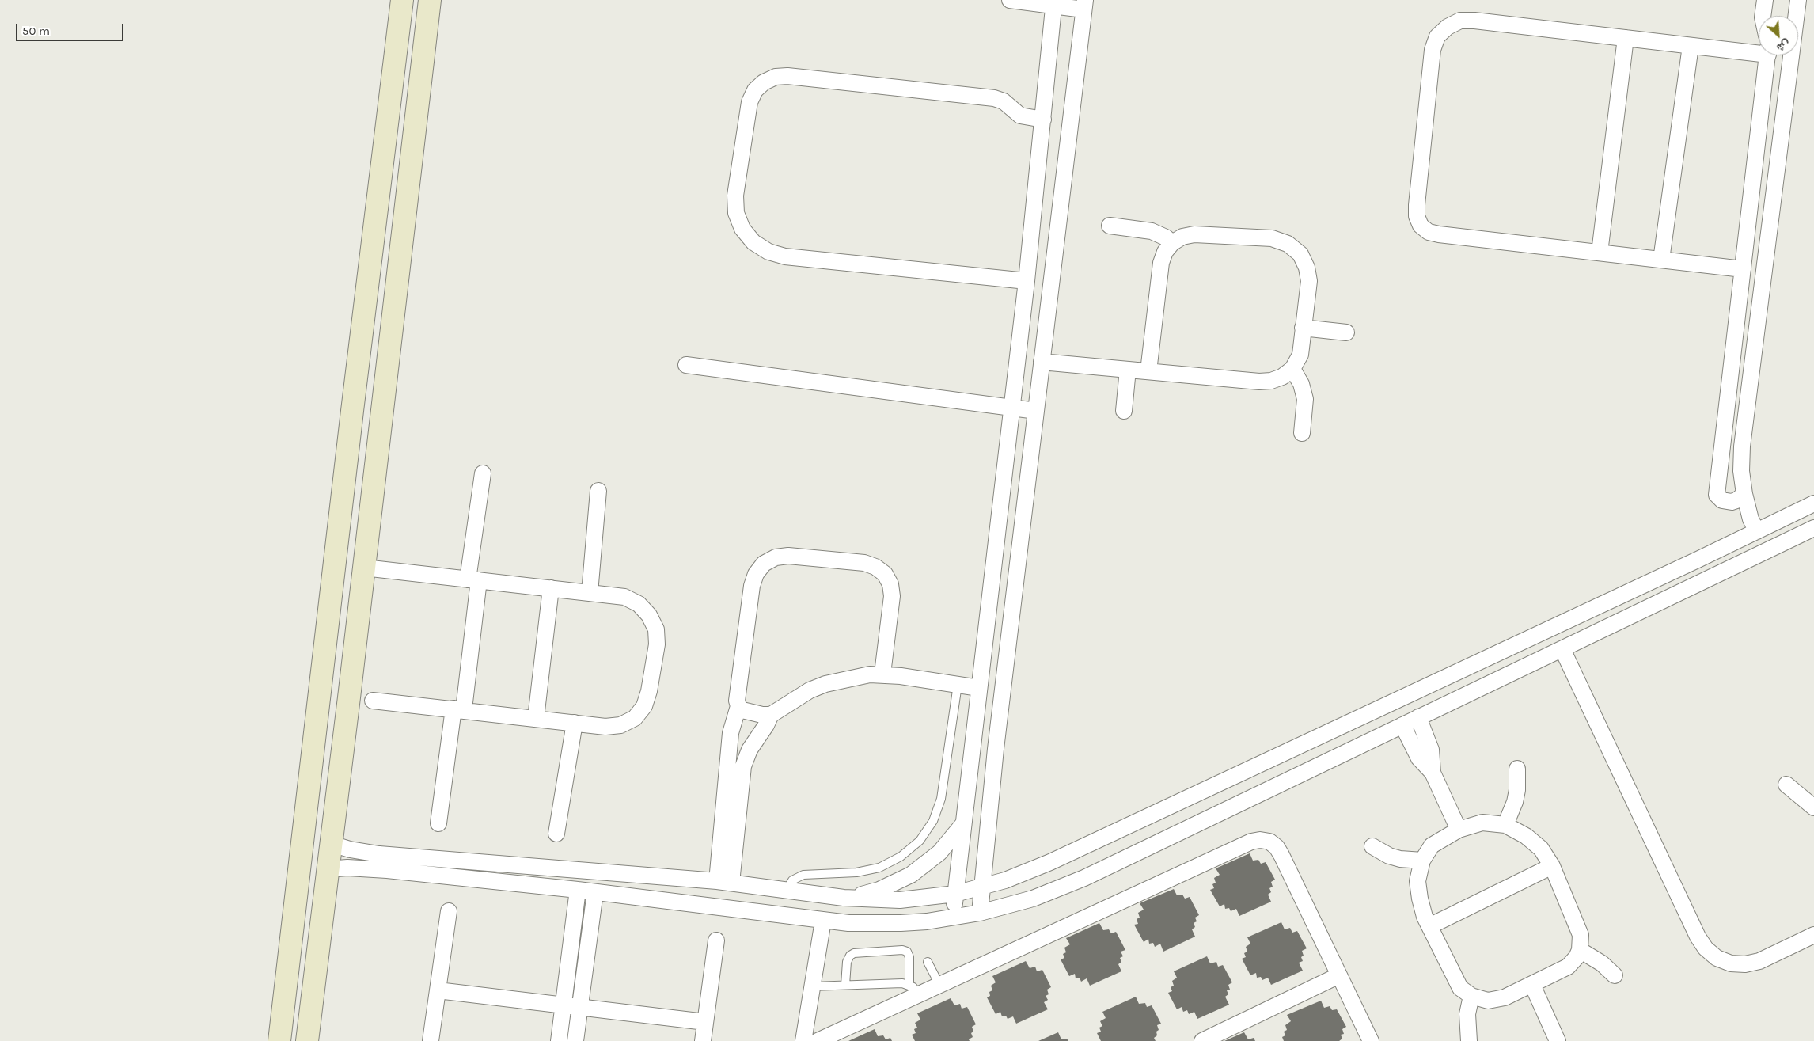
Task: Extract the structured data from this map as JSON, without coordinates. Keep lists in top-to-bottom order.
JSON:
{
  "scale_bar": "50 m",
  "north": "bottom right"
}
